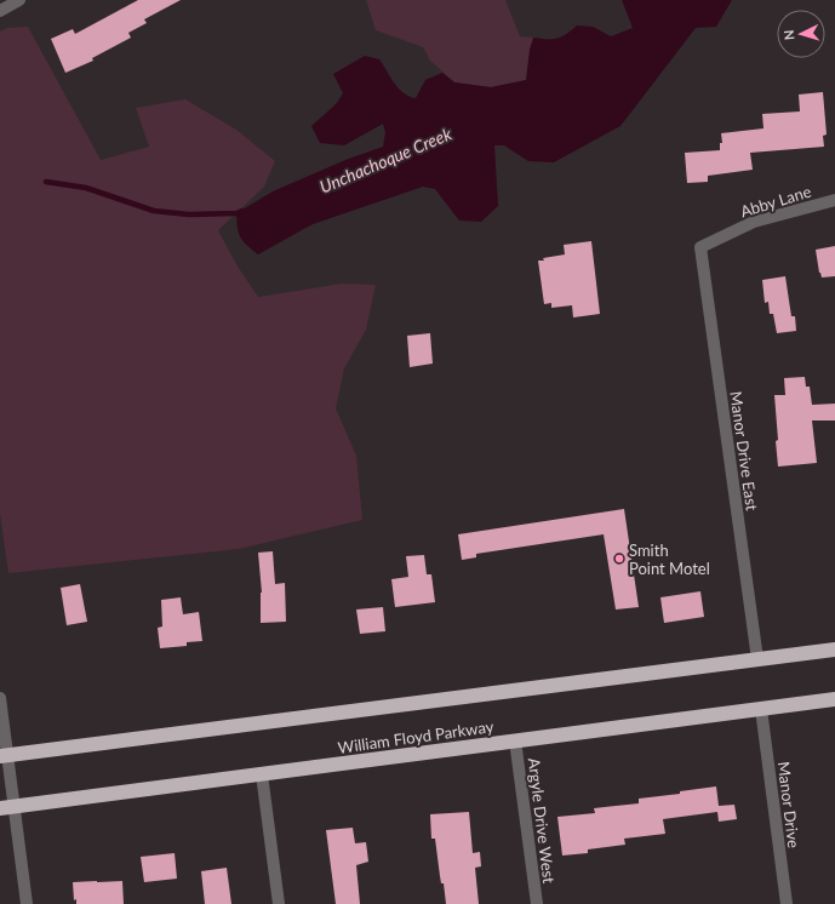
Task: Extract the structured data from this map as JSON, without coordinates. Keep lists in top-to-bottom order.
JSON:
{
  "streets": {
    "highway": ["William Floyd Parkway"],
    "street": [
      "Abby Lane",
      "Manor Drive East",
      "Manor Drive",
      "Argyle Drive West"
    ]
  },
  "crossings": [
    ["Abby Lane", "Manor Drive East"],
    ["Manor Drive East", "William Floyd Parkway"],
    ["William Floyd Parkway", "Manor Drive"],
    ["William Floyd Parkway", "Argyle Drive West"]
  ],
  "water": ["Unchachoque Creek"],
  "places": ["Smith Point Motel"],
  "north": "left"
}
